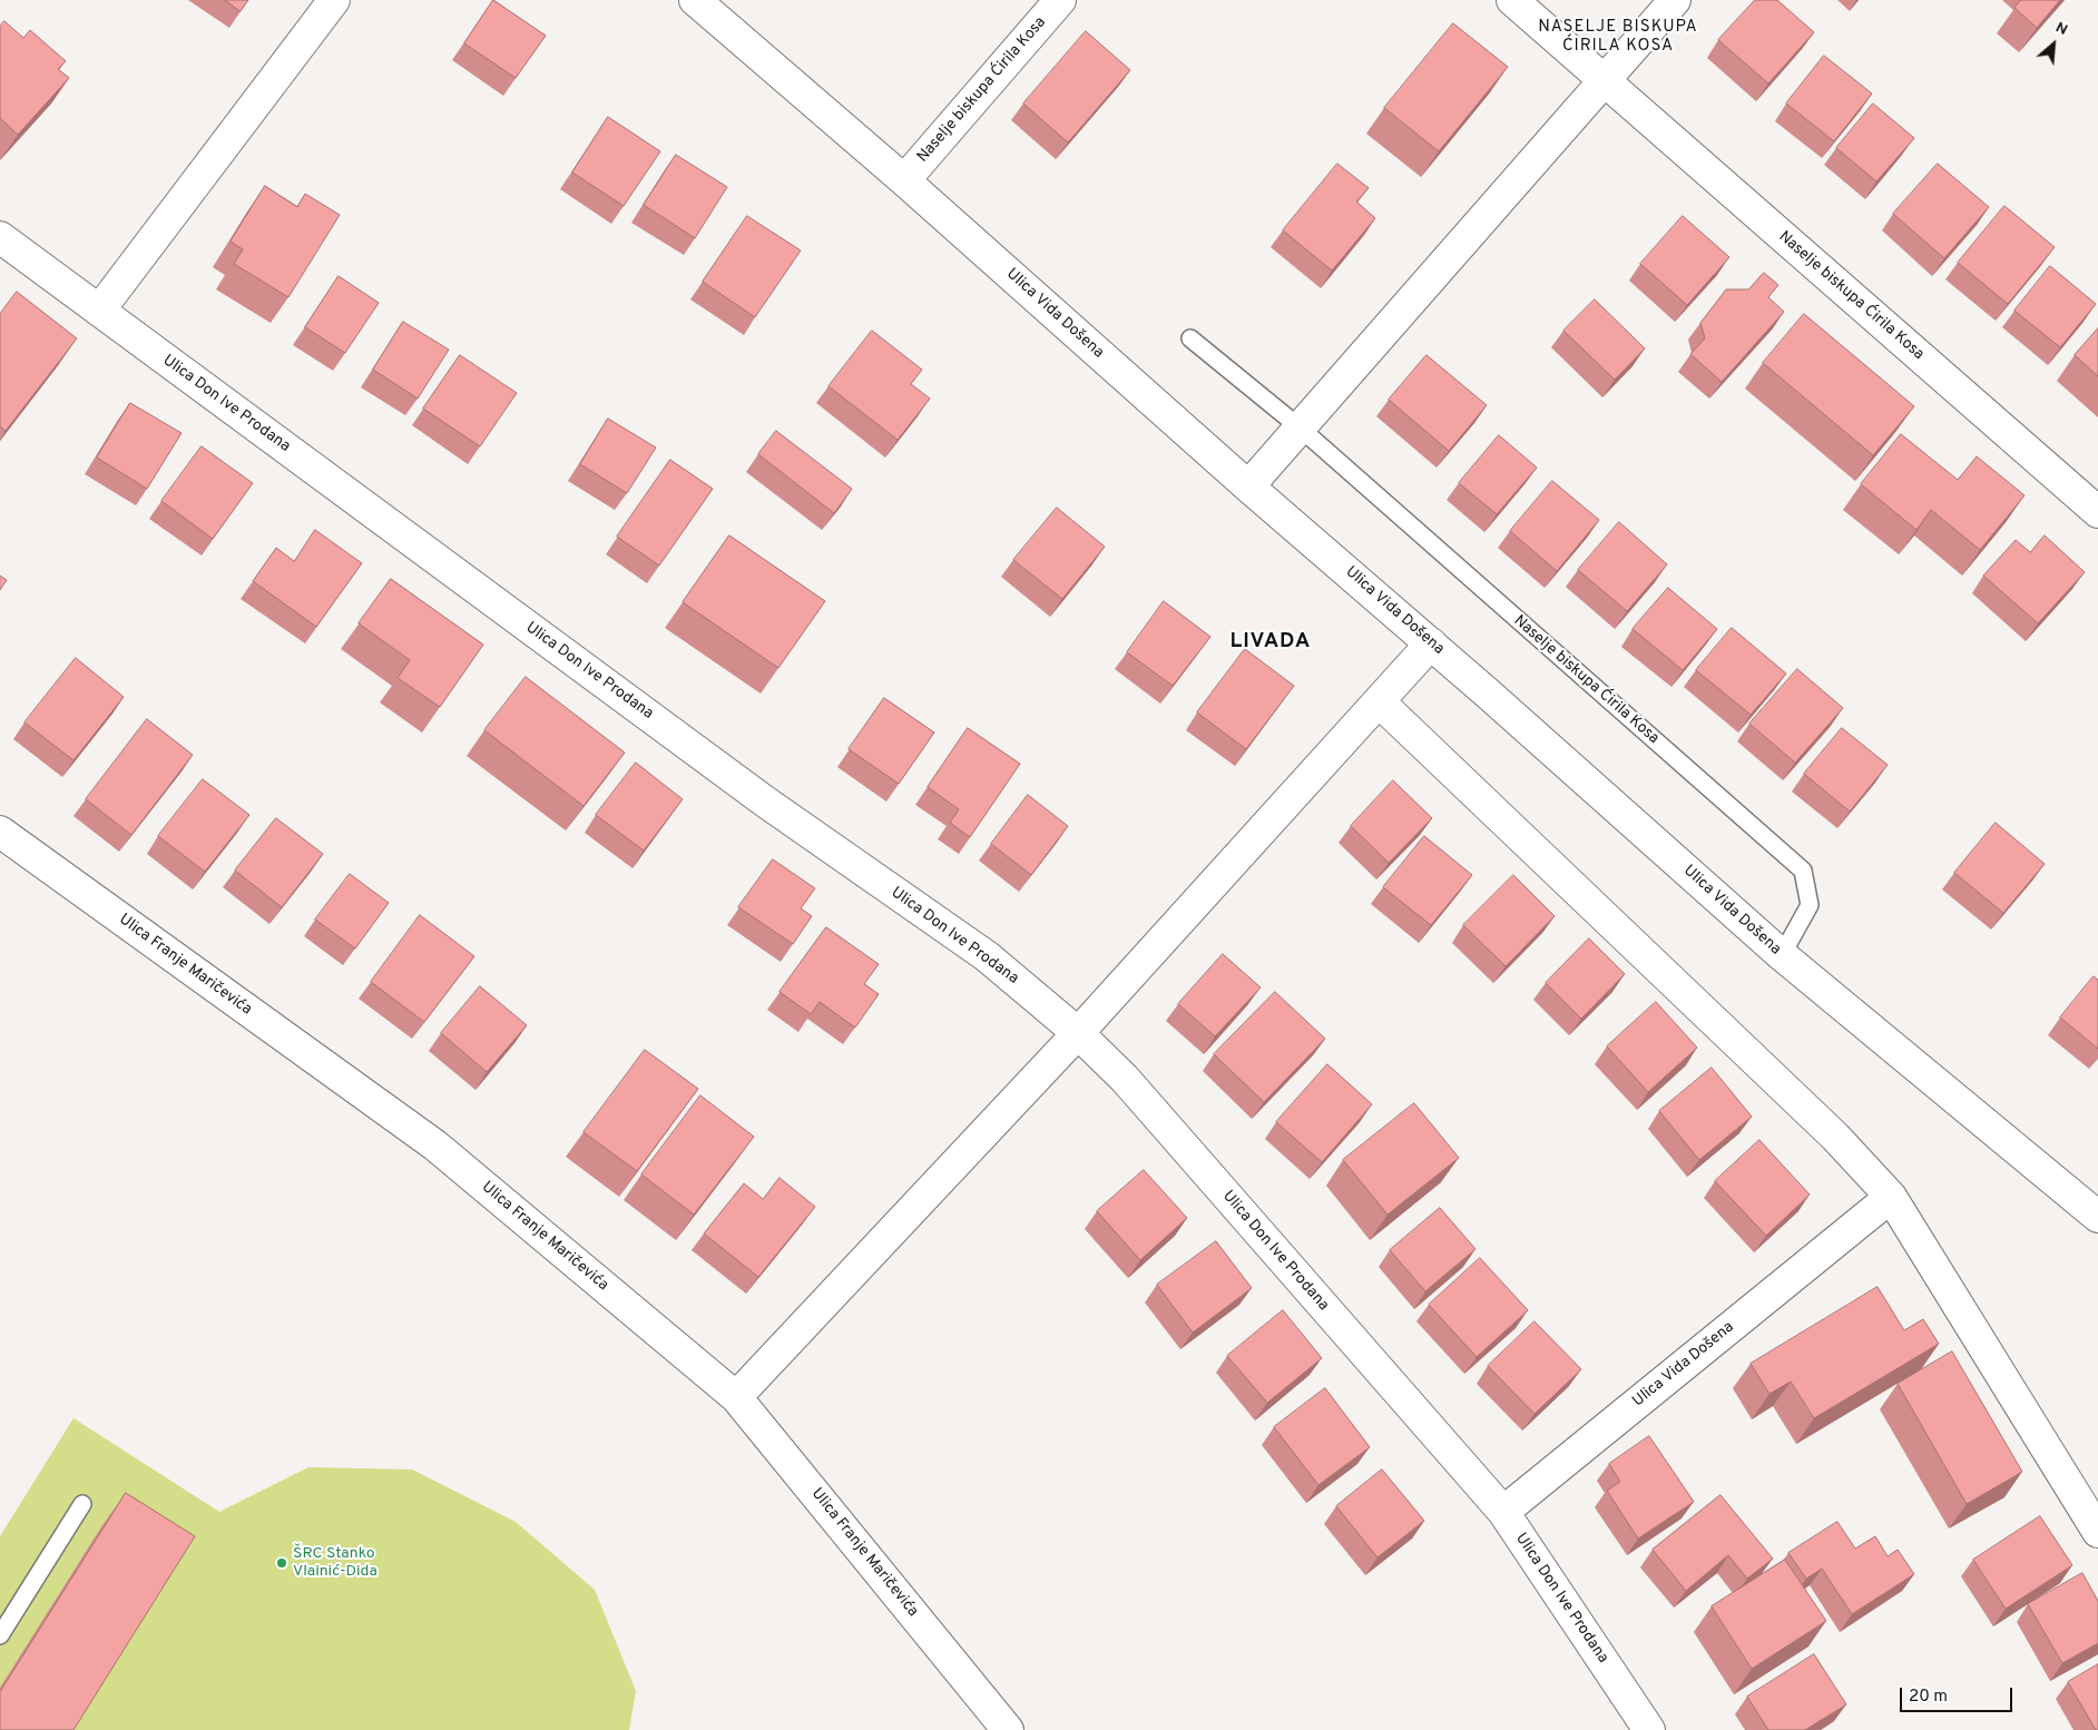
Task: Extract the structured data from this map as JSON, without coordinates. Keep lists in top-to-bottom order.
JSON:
{
  "streets": {
    "street": [
      "Naselje biskupa Ćirila Kosa",
      "Ulica Vida Došena",
      "Ulica Don Ive Prodana",
      "Ulica Franje Maričevića"
    ]
  },
  "crossings": [
    ["Naselje biskupa Ćirila Kosa", "Ulica Vida Došena"],
    ["Ulica Vida Došena", "Ulica Don Ive Prodana"]
  ],
  "districts": ["NASELJE BISKUPA ĆIRILA KOSA", "LIVADA"],
  "places": ["ŠRC Stanko Vlainić-Dida"],
  "scale_bar": "20 m",
  "north": "top right"
}
